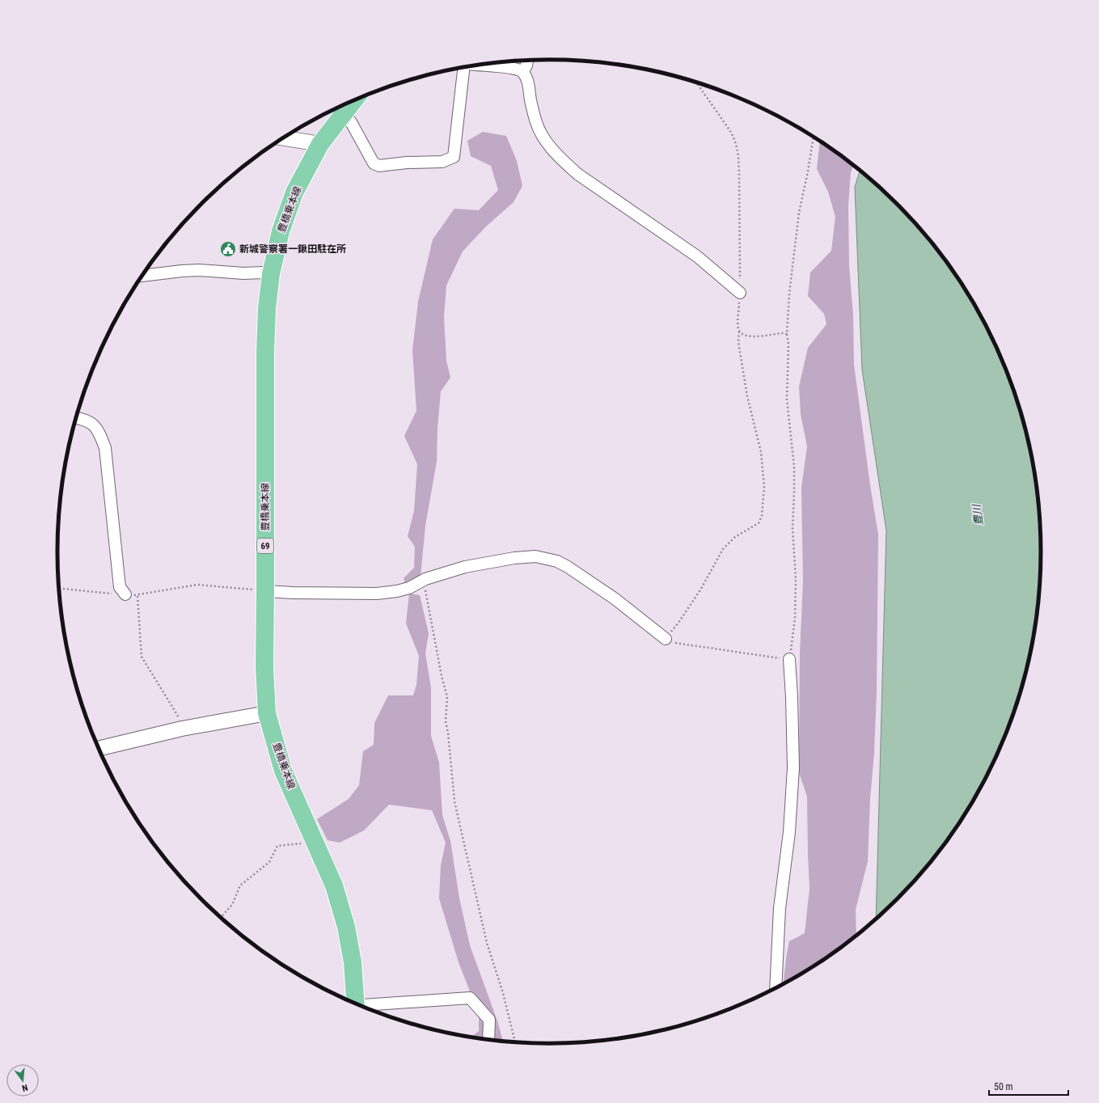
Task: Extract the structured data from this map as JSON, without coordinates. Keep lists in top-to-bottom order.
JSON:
{
  "streets": {
    "main road": ["豊橋乗本線", "69"]
  },
  "water": ["豊川"],
  "places": {
    "public building": ["新城警察署一鍬田駐在所"]
  },
  "scale_bar": "50 m",
  "north": "bottom"
}
